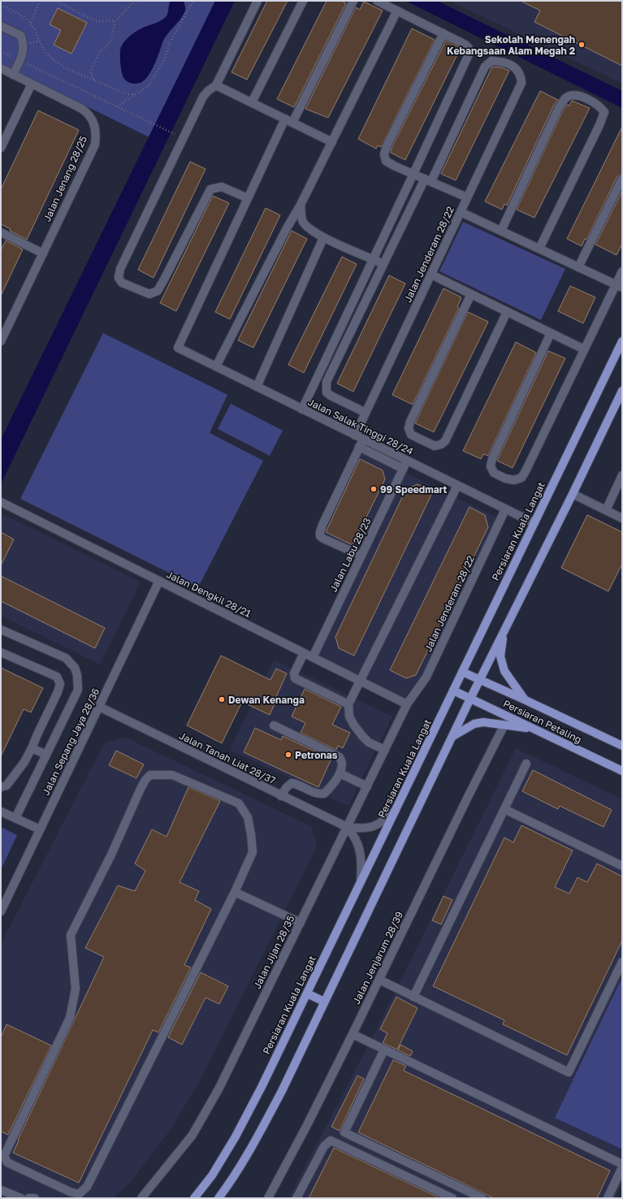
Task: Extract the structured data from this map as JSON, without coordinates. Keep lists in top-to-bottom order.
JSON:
{
  "streets": {
    "main road": ["Persiaran Kuala Langat", "Persiaran Petaling"],
    "street": [
      "Jalan Jenang 28/25",
      "Jalan Jenderam 28/22",
      "Jalan Salak Tinggi 28/24",
      "Jalan Labu 28/23",
      "Jalan Dengkil 28/21",
      "Jalan Sepang Jaya 28/36",
      "Jalan Tanah Liat 28/37",
      "Jalan Jijan 28/35",
      "Jalan Jenjarum 28/39"
    ]
  },
  "crossings": [
    ["Jalan Jenderam 28/22", "Jalan Salak Tinggi 28/24"],
    ["Jalan Jenderam 28/22", "Jalan Dengkil 28/21"],
    ["Jalan Jenderam 28/22", "Jalan Jijan 28/35"],
    ["Jalan Salak Tinggi 28/24", "Persiaran Kuala Langat"],
    ["Jalan Salak Tinggi 28/24", "Jalan Labu 28/23"],
    ["Persiaran Kuala Langat", "Persiaran Petaling"],
    ["Jalan Labu 28/23", "Jalan Dengkil 28/21"],
    ["Jalan Dengkil 28/21", "Jalan Sepang Jaya 28/36"],
    ["Jalan Dengkil 28/21", "Jalan Jijan 28/35"],
    ["Jalan Sepang Jaya 28/36", "Jalan Tanah Liat 28/37"],
    ["Jalan Tanah Liat 28/37", "Jalan Jijan 28/35"]
  ],
  "places": [
    "Sekolah Menengah Kebangsaan Alam Megah 2",
    "99 Speedmart",
    "Dewan Kenanga",
    "Petronas"
  ]
}
